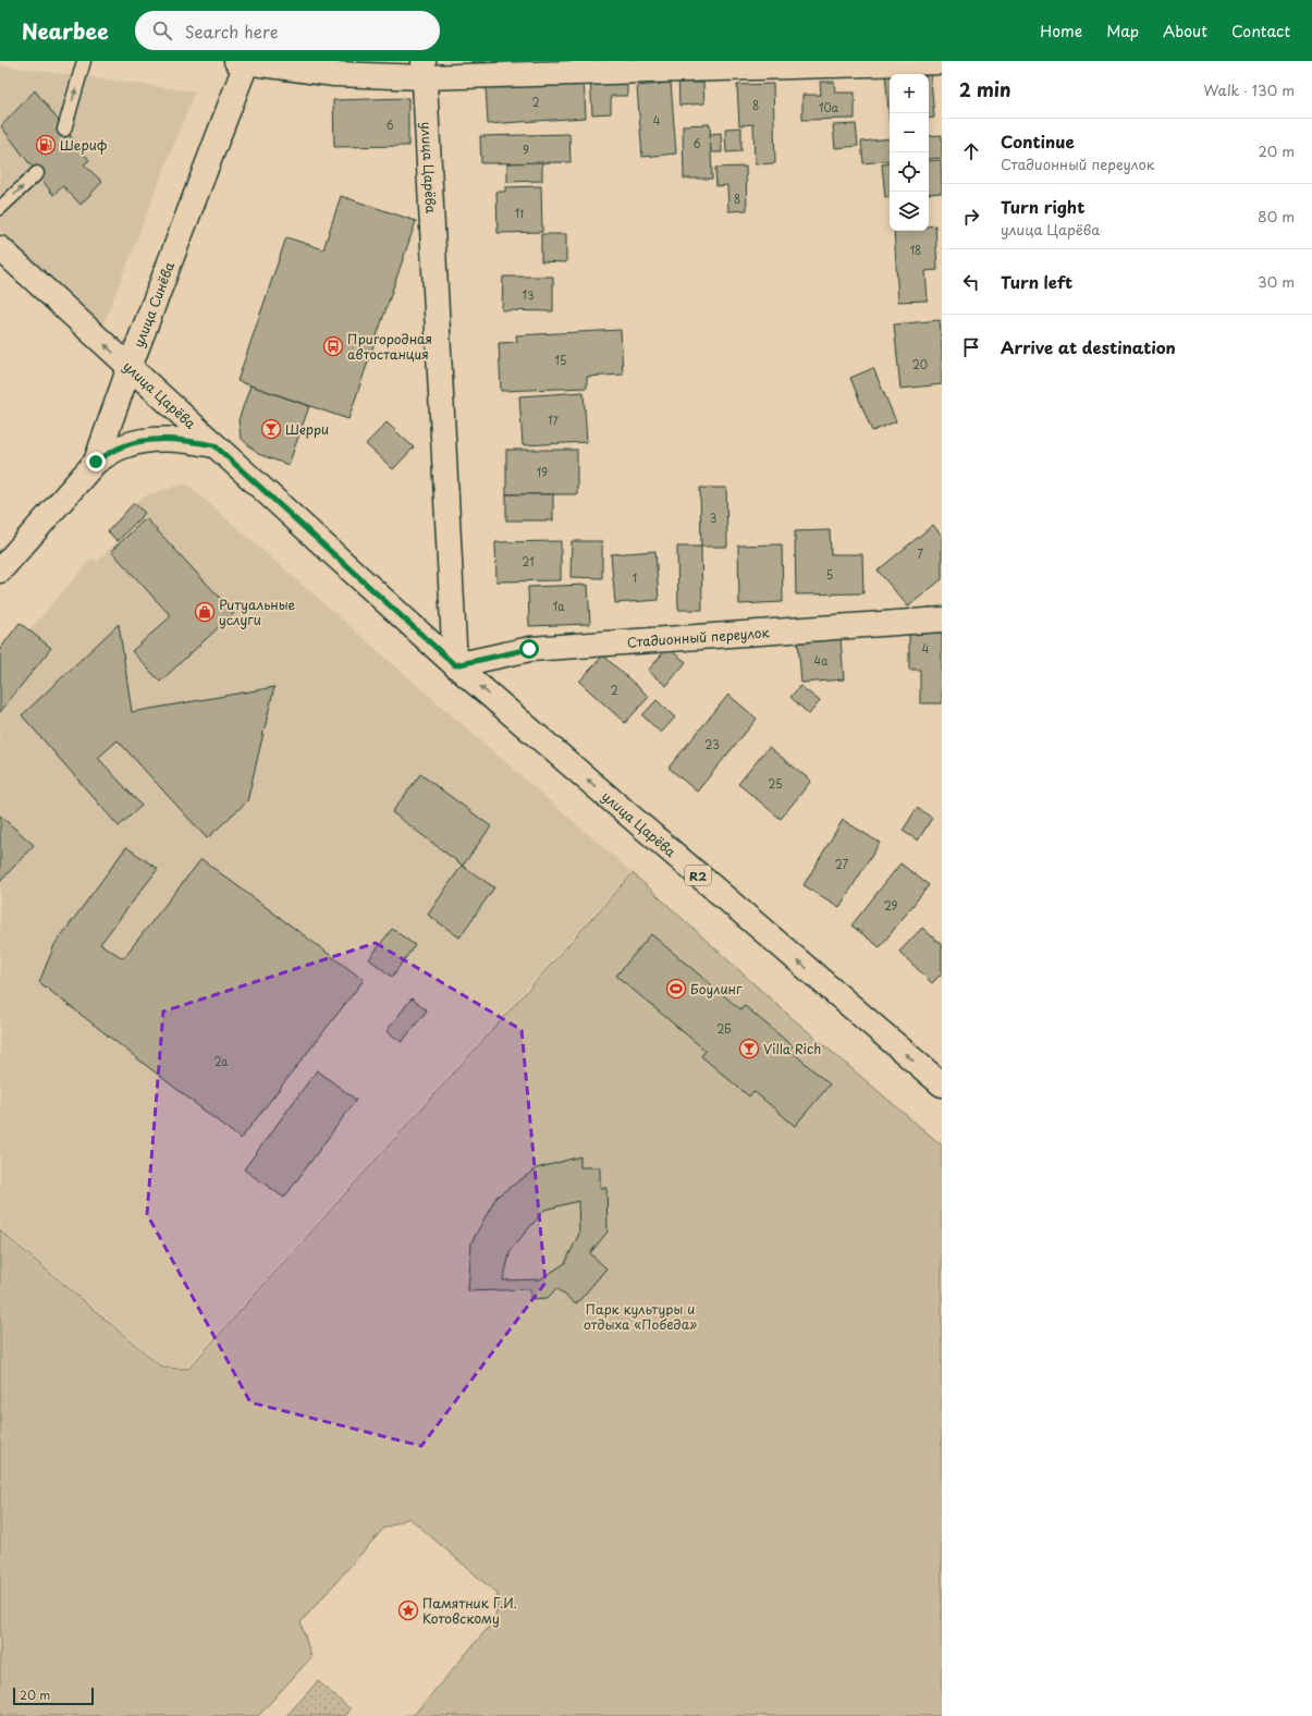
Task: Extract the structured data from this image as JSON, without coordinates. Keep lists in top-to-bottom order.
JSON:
{
  "streets": {
    "street": [
      "улица Царёва",
      "улица Синёва",
      "Стадионный переулок",
      "R2"
    ]
  },
  "crossings": [
    ["улица Царёва", "улица Синёва"],
    ["улица Царёва", "Стадионный переулок"]
  ],
  "one_way": ["улица Царёва"],
  "parks": ["Парк культуры и отдыха «Победа»"],
  "places": {
    "fuel station": ["Шериф"],
    "bus stop": ["Пригородная автостанция"],
    "bar": ["Шерри", "Villa Rich"],
    "shop": ["Ритуальные услуги"],
    "sports": ["Боулинг"],
    "place": ["Памятник Г.И. Котовскому"]
  },
  "house_numbers": [
    "2",
    "8",
    "10а",
    "4",
    "6",
    "6",
    "9",
    "8",
    "11",
    "18",
    "13",
    "15",
    "20",
    "17",
    "19",
    "3",
    "7",
    "21",
    "5",
    "1",
    "1а",
    "4",
    "4а",
    "2",
    "23",
    "25",
    "27",
    "29",
    "2Б",
    "2а"
  ],
  "scale_bar": "20 m",
  "page": {
    "header": "Nearbee",
    "search": "Search here",
    "nav": [
      "Home",
      "Map",
      "About",
      "Contact"
    ],
    "heading": ["2 min", "Walk · 130 m"],
    "map_buttons": ["+", "−"],
    "list": [
      ["Continue", "Стадионный переулок", "20 m"],
      ["Turn right", "улица Царёва", "80 m"],
      ["Turn left", "30 m"],
      "Arrive at destination"
    ],
    "scale": "20 m"
  }
}
